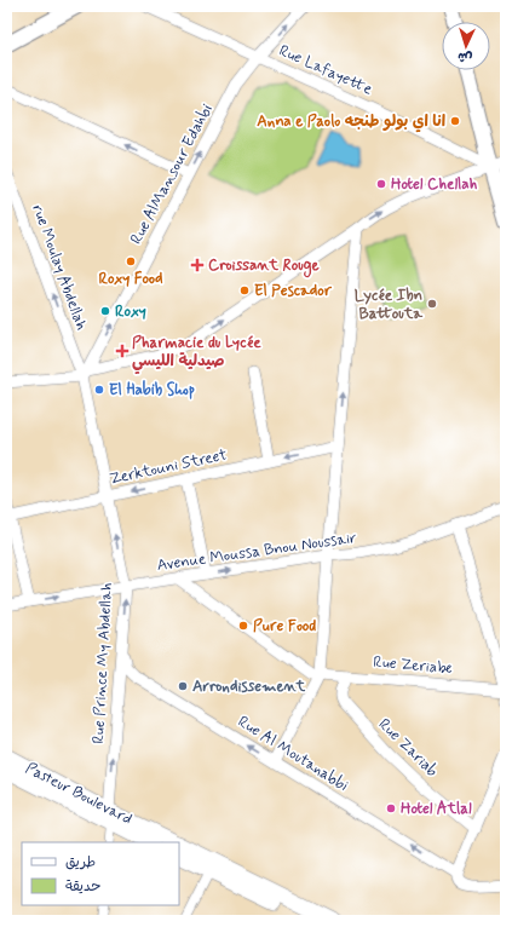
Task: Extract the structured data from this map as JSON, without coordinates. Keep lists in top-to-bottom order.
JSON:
{
  "streets": {
    "main road": ["Pasteur Boulevard"],
    "street": [
      "Rue Lafayette",
      "Rue AlMansour Edahbi",
      "rue Moulay Abdellah",
      "Zerktouni Street",
      "Avenue Moussa Bnou Noussair",
      "Rue Prince My Abdellah",
      "Rue Zeriabe",
      "Rue Zariab",
      "Rue Al Moutanabbi"
    ]
  },
  "crossings": [
    ["Rue Lafayette", "Rue AlMansour Edahbi"],
    ["Rue AlMansour Edahbi", "rue Moulay Abdellah"],
    ["Rue AlMansour Edahbi", "Rue Prince My Abdellah"],
    ["rue Moulay Abdellah", "Rue Prince My Abdellah"],
    ["Zerktouni Street", "Rue Prince My Abdellah"],
    ["Avenue Moussa Bnou Noussair", "Rue Prince My Abdellah"],
    ["Rue Prince My Abdellah", "Rue Al Moutanabbi"],
    ["Rue Prince My Abdellah", "Pasteur Boulevard"],
    ["Rue Zeriabe", "Rue Zariab"]
  ],
  "one_way": [
    "Rue AlMansour Edahbi",
    "rue Moulay Abdellah",
    "Zerktouni Street",
    "Avenue Moussa Bnou Noussair",
    "Rue Al Moutanabbi"
  ],
  "places": {
    "other": [
      "Anna e Paolo انا اي بولو طنجه",
      "Hotel Chellah",
      "Roxy Food",
      "El Pescador",
      "Lycée Ibn Battouta",
      "Roxy",
      "El Habib Shop",
      "Pure Food",
      "Arrondissement",
      "Hotel Atlal"
    ],
    "health": ["Croissant Rouge", "Pharmacie du Lycée صيدلية الليسي"]
  },
  "legend": ["طريق", "حديقة"],
  "north": "bottom"
}
